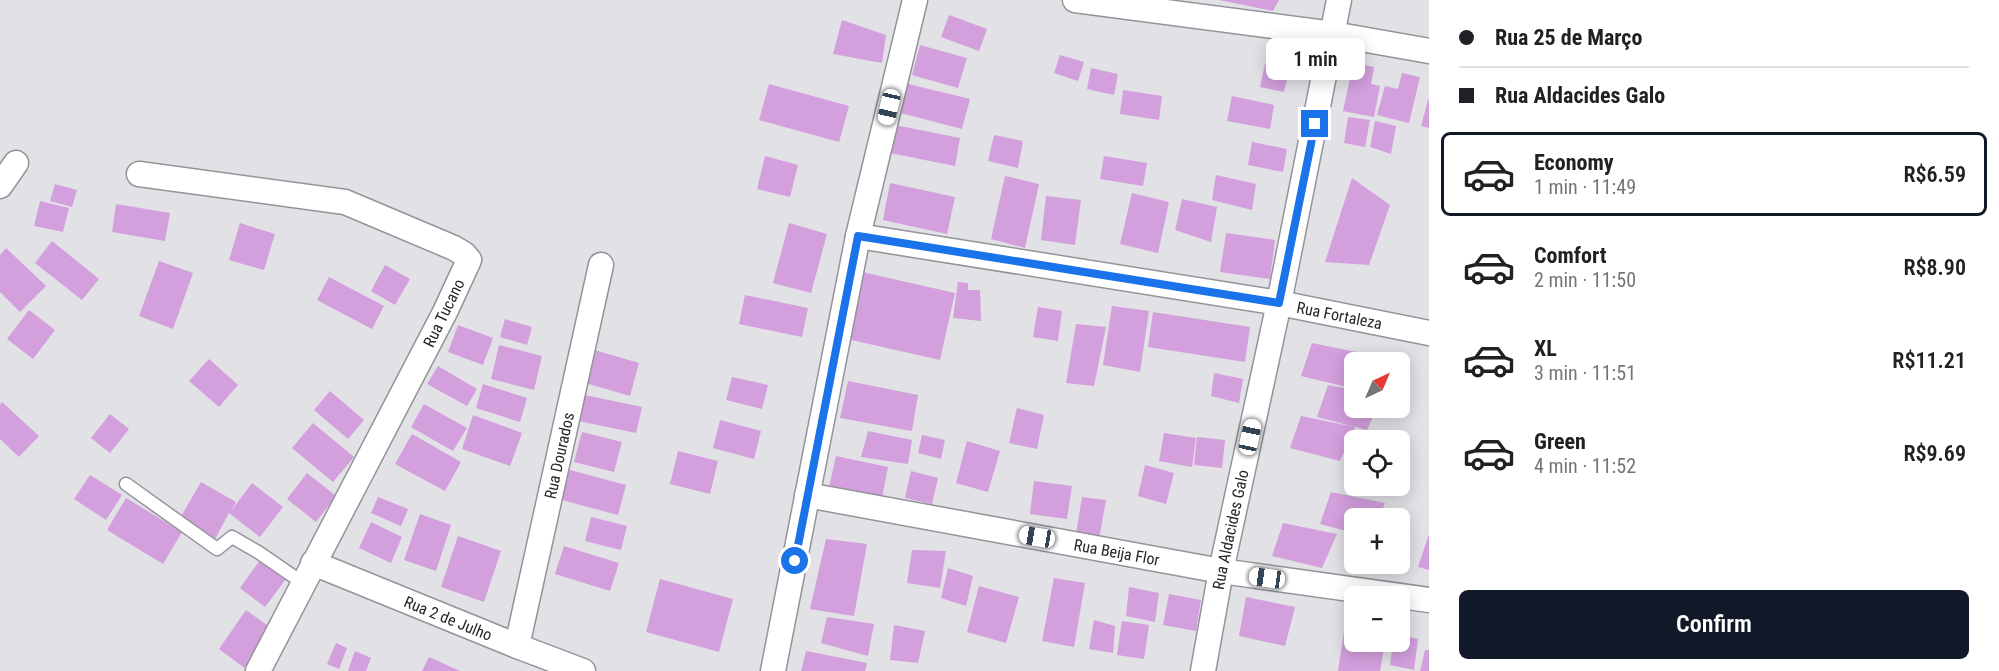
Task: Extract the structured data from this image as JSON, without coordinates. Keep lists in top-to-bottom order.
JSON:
{
  "streets": {
    "street": [
      "Rua Tucano",
      "Rua Fortaleza",
      "Rua Dourados",
      "Rua Aldacides Galo",
      "Rua Beija Flor",
      "Rua 2 de Julho"
    ]
  },
  "crossings": [
    ["Rua Tucano", "Rua 2 de Julho"],
    ["Rua Fortaleza", "Rua Aldacides Galo"],
    ["Rua Dourados", "Rua 2 de Julho"],
    ["Rua Aldacides Galo", "Rua Beija Flor"]
  ],
  "north": "top right",
  "page": {
    "banner": ["Rua 25 de Março", "Rua Aldacides Galo"],
    "bubble": "1 min",
    "list": [
      {
        "name": "Economy",
        "note": "1 min · 11:49",
        "value": "R$6.59"
      },
      {
        "name": "Comfort",
        "note": "2 min · 11:50",
        "value": "R$8.90"
      },
      {
        "name": "XL",
        "note": "3 min · 11:51",
        "value": "R$11.21"
      },
      {
        "name": "Green",
        "note": "4 min · 11:52",
        "value": "R$9.69"
      }
    ],
    "map_buttons": ["+", "−"],
    "buttons": "Confirm"
  }
}
